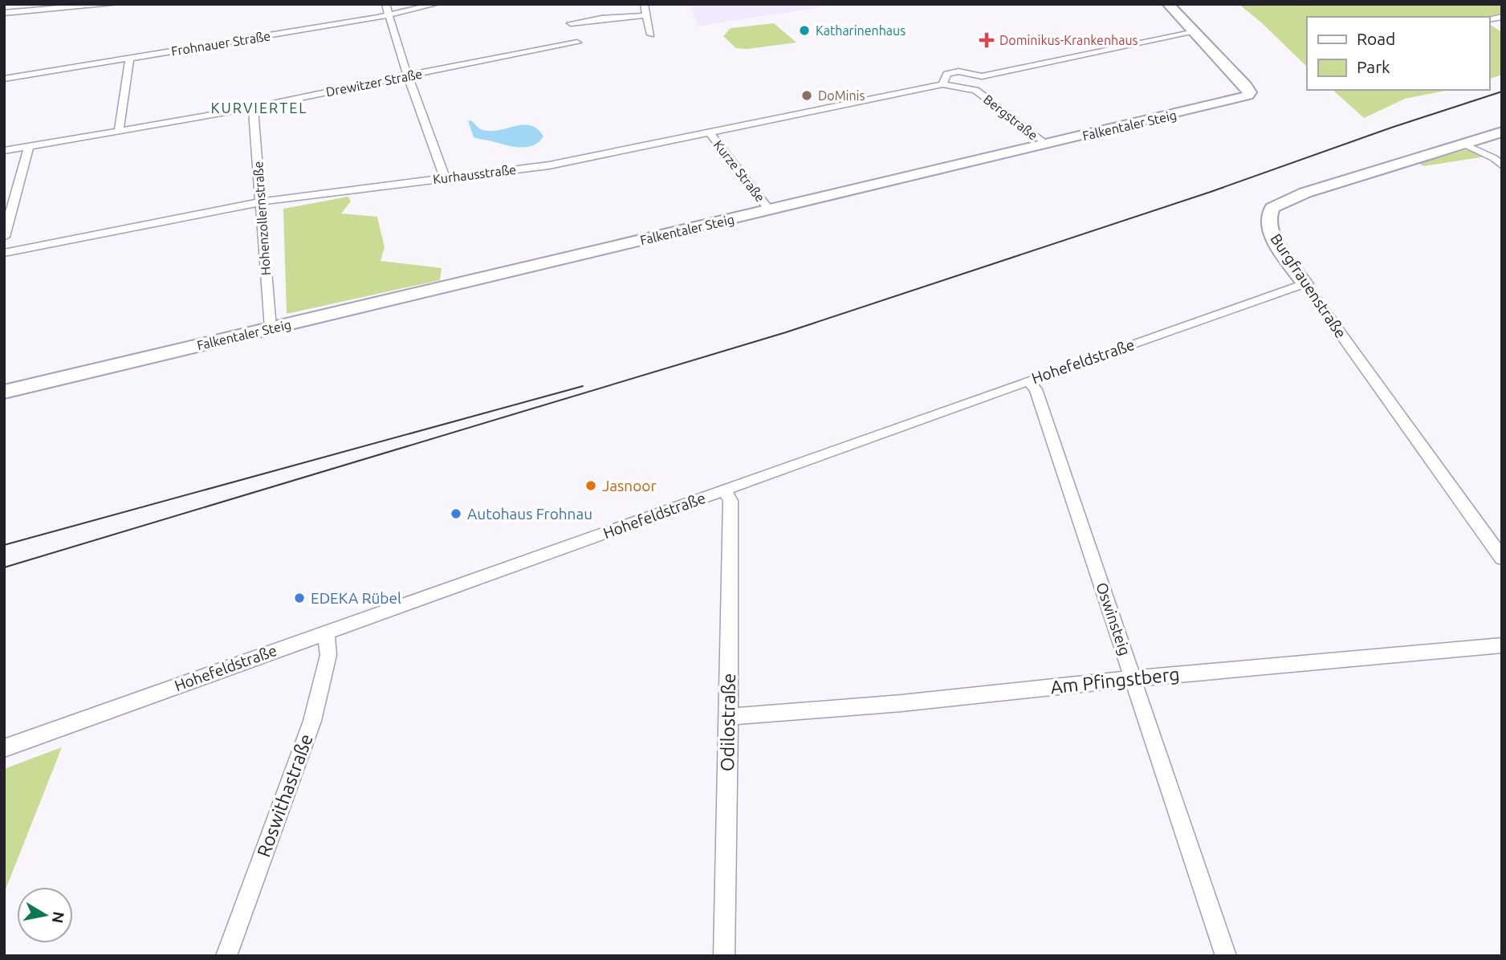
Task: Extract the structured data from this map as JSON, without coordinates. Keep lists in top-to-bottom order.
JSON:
{
  "streets": {
    "street": [
      "Frohnauer Straße",
      "Drewitzer Straße",
      "Bergstraße",
      "Falkentaler Steig",
      "Kurze Straße",
      "Kurhausstraße",
      "Hohenzollernstraße",
      "Burgfrauenstraße",
      "Hohefeldstraße",
      "Oswinsteig",
      "Am Pfingstberg",
      "Odilostraße",
      "Roswithastraße"
    ]
  },
  "crossings": [
    ["Drewitzer Straße", "Hohenzollernstraße"],
    ["Bergstraße", "Falkentaler Steig"],
    ["Bergstraße", "Kurhausstraße"],
    ["Falkentaler Steig", "Kurze Straße"],
    ["Falkentaler Steig", "Kurhausstraße"],
    ["Falkentaler Steig", "Hohenzollernstraße"],
    ["Kurze Straße", "Kurhausstraße"],
    ["Kurhausstraße", "Hohenzollernstraße"],
    ["Burgfrauenstraße", "Hohefeldstraße"],
    ["Hohefeldstraße", "Oswinsteig"],
    ["Hohefeldstraße", "Odilostraße"],
    ["Hohefeldstraße", "Roswithastraße"],
    ["Oswinsteig", "Am Pfingstberg"],
    ["Am Pfingstberg", "Odilostraße"]
  ],
  "districts": ["KURVIERTEL"],
  "places": {
    "other": [
      "Katharinenhaus",
      "DoMinis",
      "Jasnoor",
      "Autohaus Frohnau",
      "EDEKA Rübel"
    ],
    "health": ["Dominikus-Krankenhaus"]
  },
  "legend": ["Road", "Park"],
  "north": "right"
}
